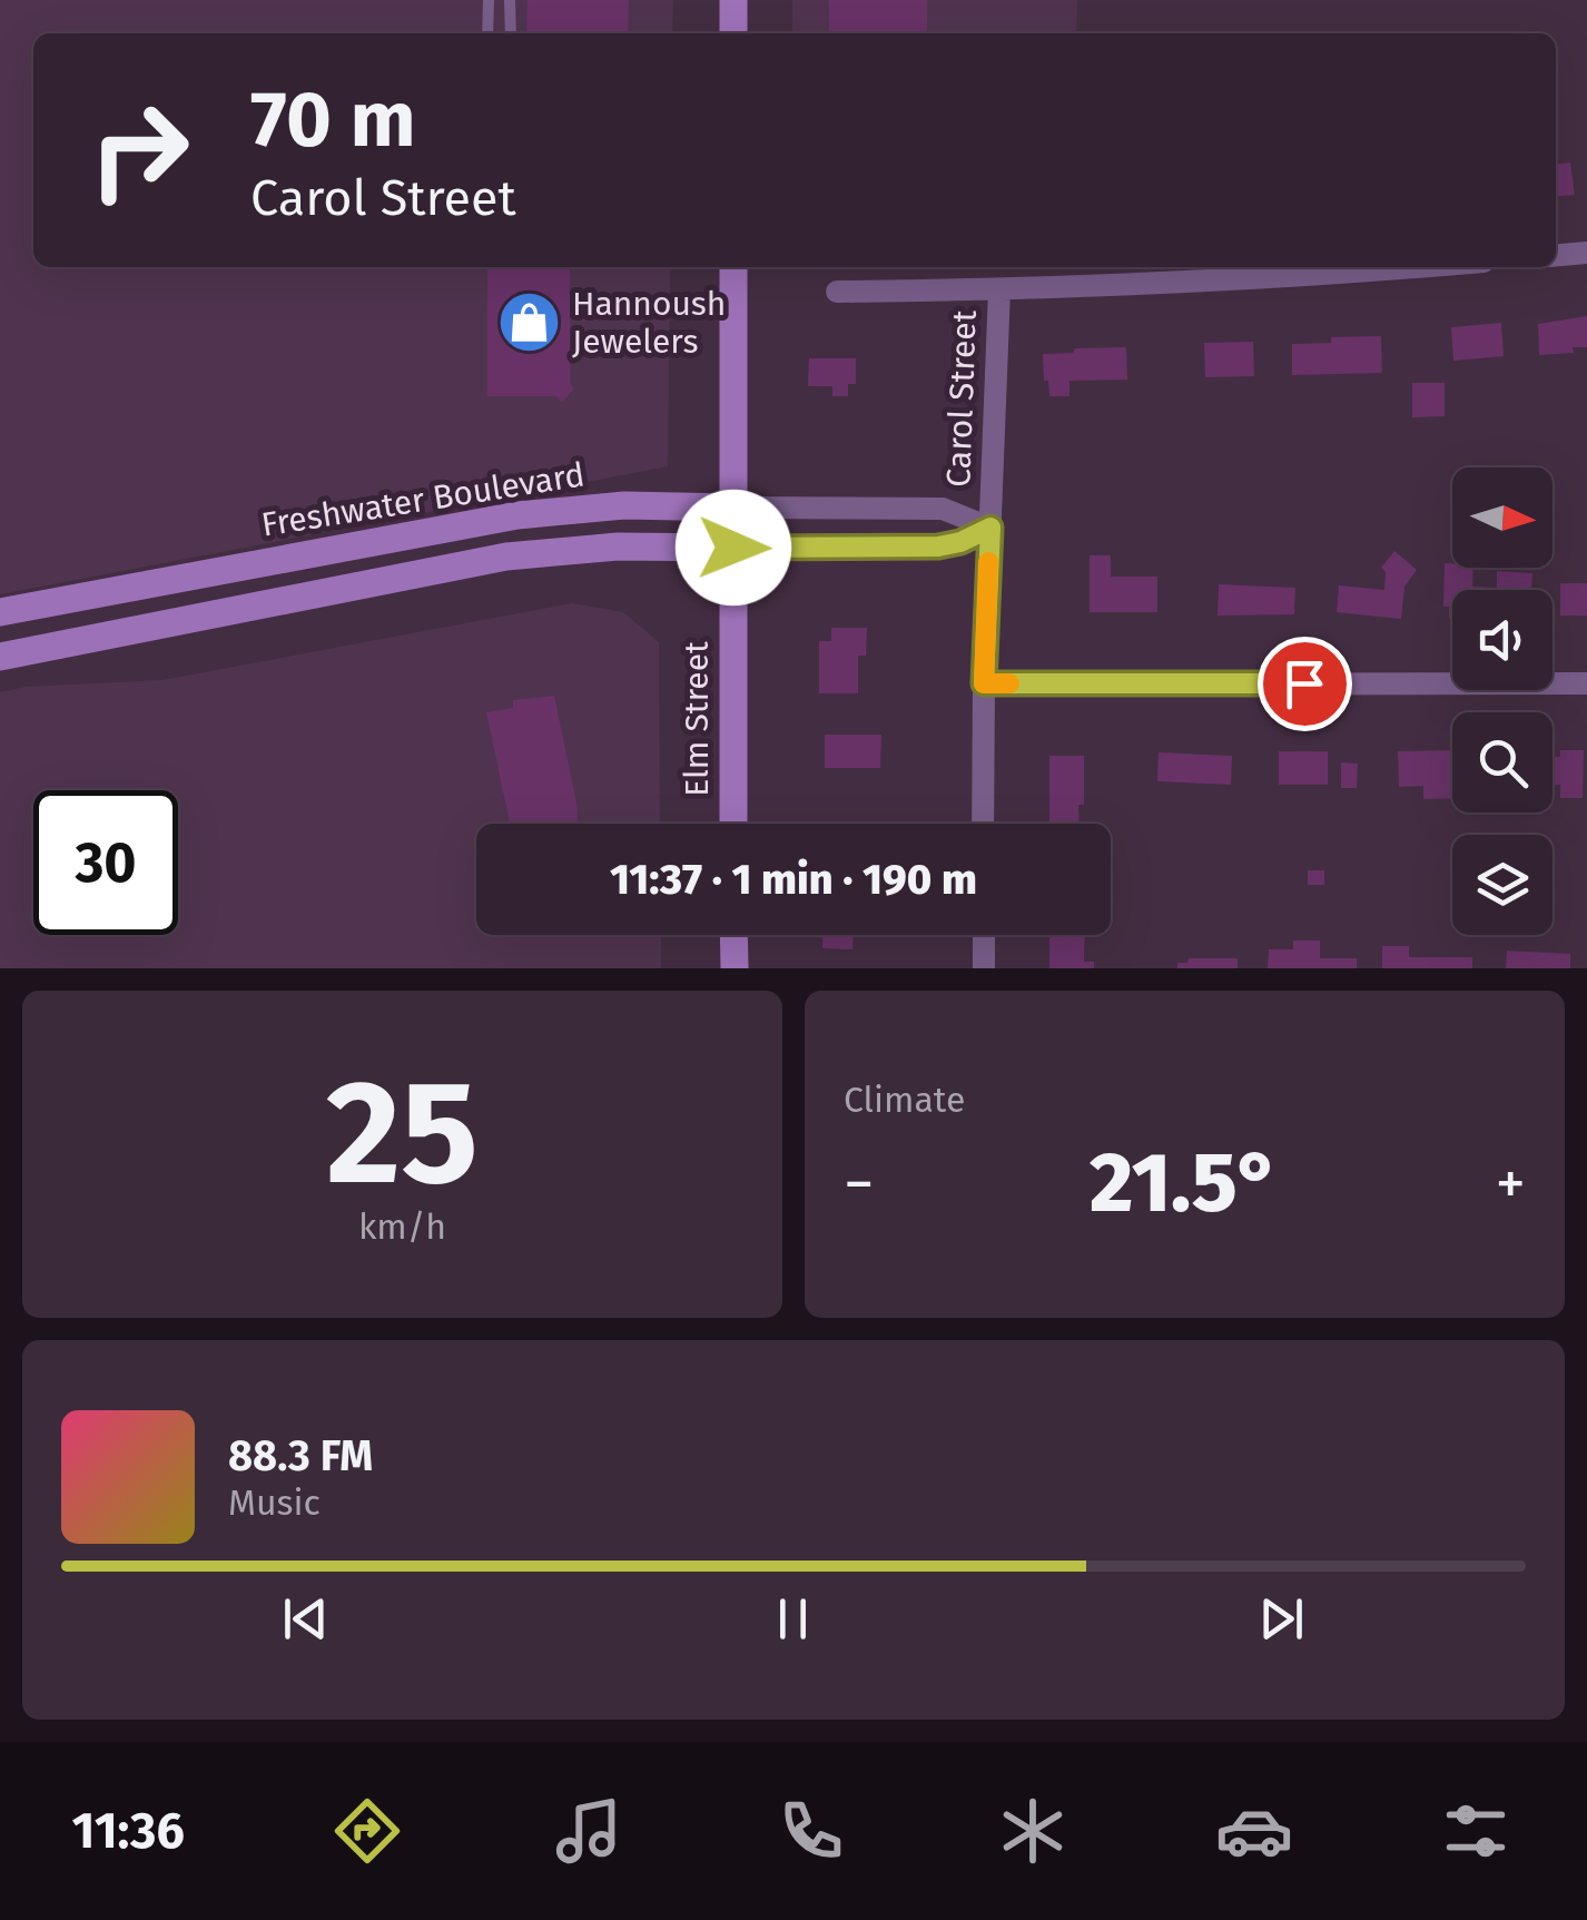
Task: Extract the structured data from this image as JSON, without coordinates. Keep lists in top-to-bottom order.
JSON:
{
  "streets": {
    "street": ["Carol Street", "Freshwater Boulevard", "Elm Street"]
  },
  "crossings": [
    ["Carol Street", "Freshwater Boulevard"],
    ["Freshwater Boulevard", "Elm Street"]
  ],
  "places": {
    "shop": ["Hannoush Jewelers"]
  },
  "north": "right",
  "page": {
    "turn": ["70 m", "Carol Street"],
    "limit": "30",
    "trip": "11:37 · 1 min · 190 m",
    "tile": [
      ["25", "km/h"],
      "Climate"
    ],
    "heat": ["−", "21.5°", "+"],
    "song": ["88.3 FM", "Music"],
    "tabs": "11:36"
  }
}
